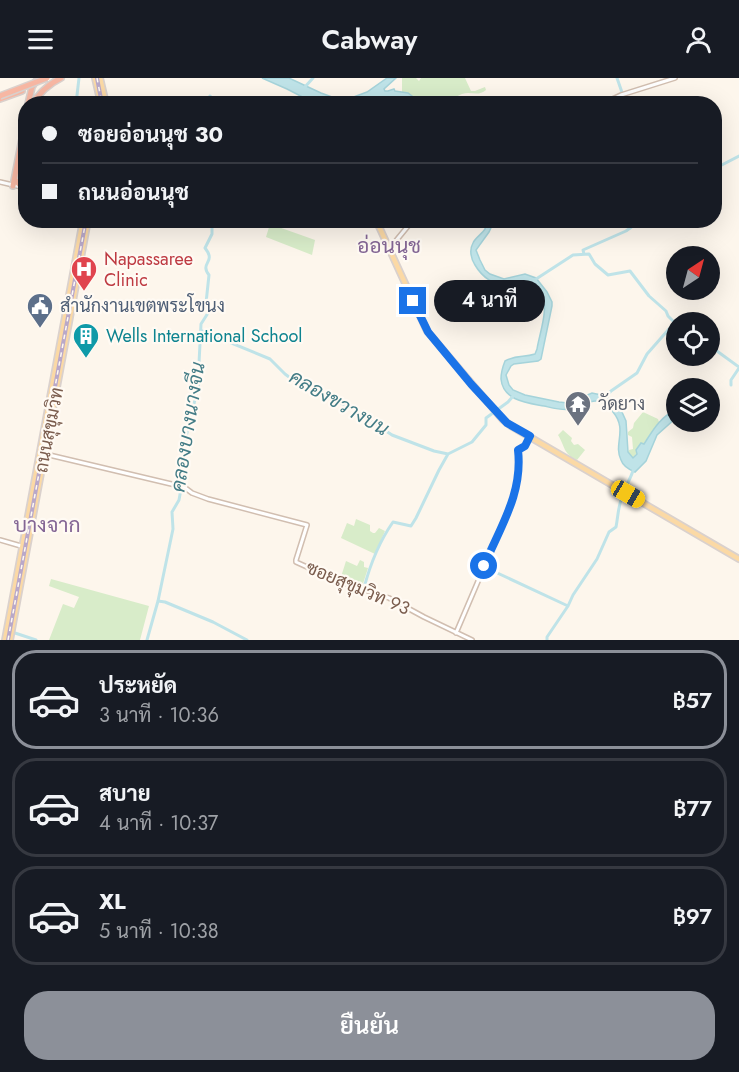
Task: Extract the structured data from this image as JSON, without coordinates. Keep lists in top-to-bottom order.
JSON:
{
  "streets": {
    "main road": ["ถนนสุขุมวิท"],
    "street": ["ซอยสุขุมวิท 93"]
  },
  "crossings": [
    ["ถนนสุขุมวิท", "ซอยสุขุมวิท 93"]
  ],
  "districts": ["อ่อนนุช", "บางจาก"],
  "water": ["คลองขวางบน", "คลองบางนางจีน"],
  "places": {
    "hospital": ["Napassaree Clinic"],
    "public building": ["สำนักงานเขตพระโขนง"],
    "building": ["Wells International School"],
    "temple": ["วัดยาง"]
  },
  "north": "top right",
  "page": {
    "header": "Cabway",
    "banner": ["ซอยอ่อนนุช 30", "ถนนอ่อนนุช"],
    "bubble": "4 นาที",
    "list": [
      {
        "name": "ประหยัด",
        "note": "3 นาที · 10:36",
        "value": "฿57"
      },
      {
        "name": "สบาย",
        "note": "4 นาที · 10:37",
        "value": "฿77"
      },
      {
        "name": "XL",
        "note": "5 นาที · 10:38",
        "value": "฿97"
      }
    ],
    "buttons": "ยืนยัน"
  }
}
